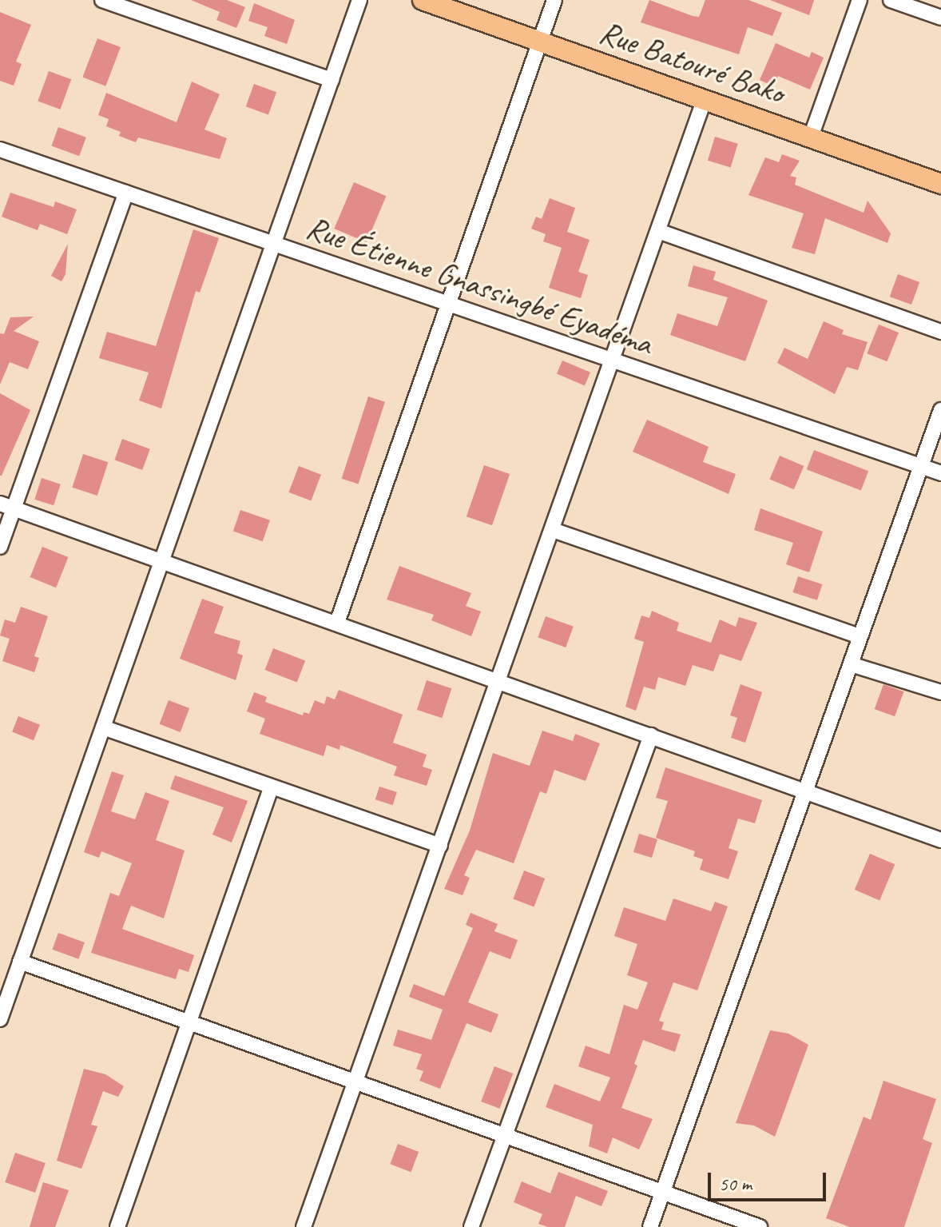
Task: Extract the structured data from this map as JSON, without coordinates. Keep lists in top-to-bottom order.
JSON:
{
  "streets": {
    "main road": ["Rue Batouré Bako"],
    "street": ["Rue Étienne Gnassingbé Eyadéma"]
  },
  "scale_bar": "50 m"
}
